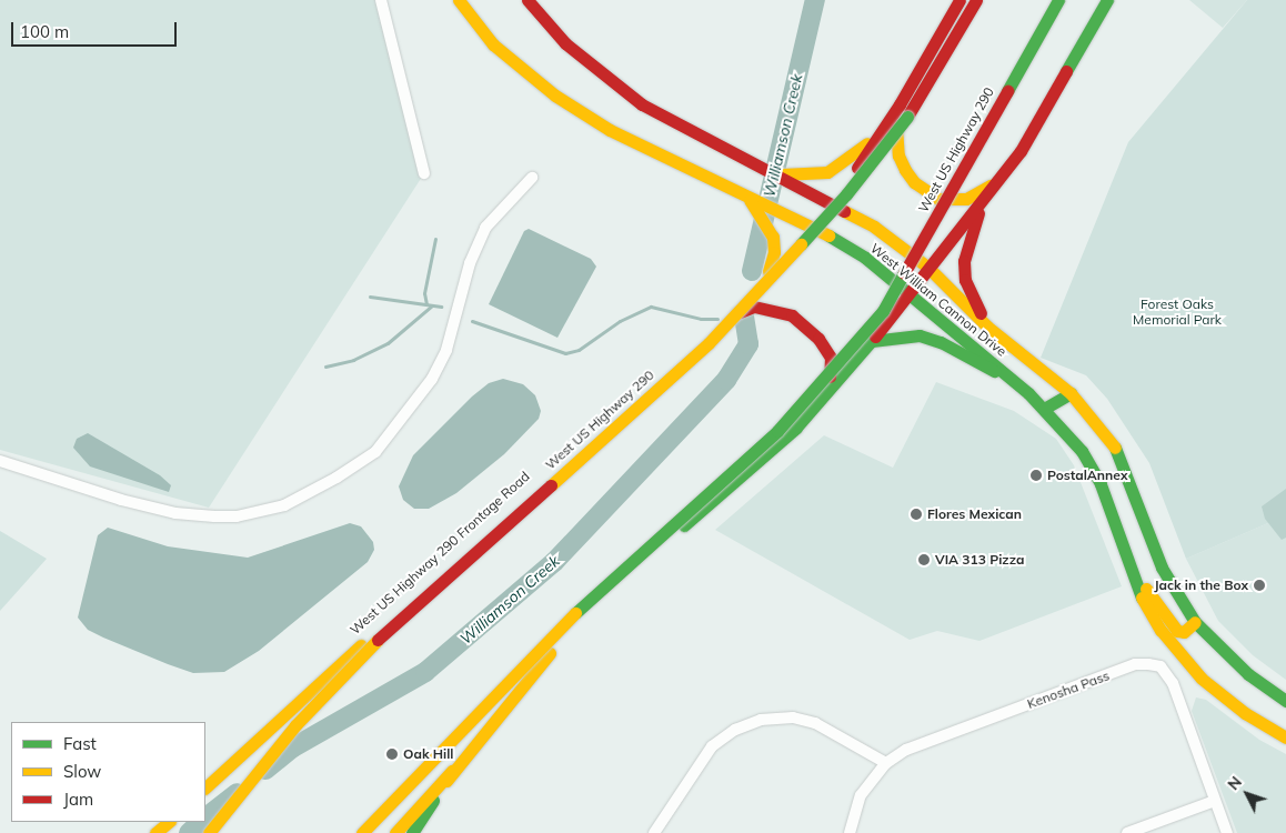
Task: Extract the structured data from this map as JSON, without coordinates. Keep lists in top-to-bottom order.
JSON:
{
  "streets": {
    "main road": ["West US Highway 290", "West William Cannon Drive", "West US Highway 290 Frontage Road"],
    "street": ["Kenosha Pass"]
  },
  "crossings": [
    ["West William Cannon Drive", "West US Highway 290 Frontage Road"]
  ],
  "water": ["Williamson Creek"],
  "parks": ["Forest Oaks Memorial Park"],
  "places": [
    "PostalAnnex",
    "Flores Mexican",
    "VIA 313 Pizza",
    "Jack in the Box",
    "Oak Hill"
  ],
  "legend": ["Fast", "Slow", "Jam"],
  "scale_bar": "100 m",
  "north": "top left"
}
